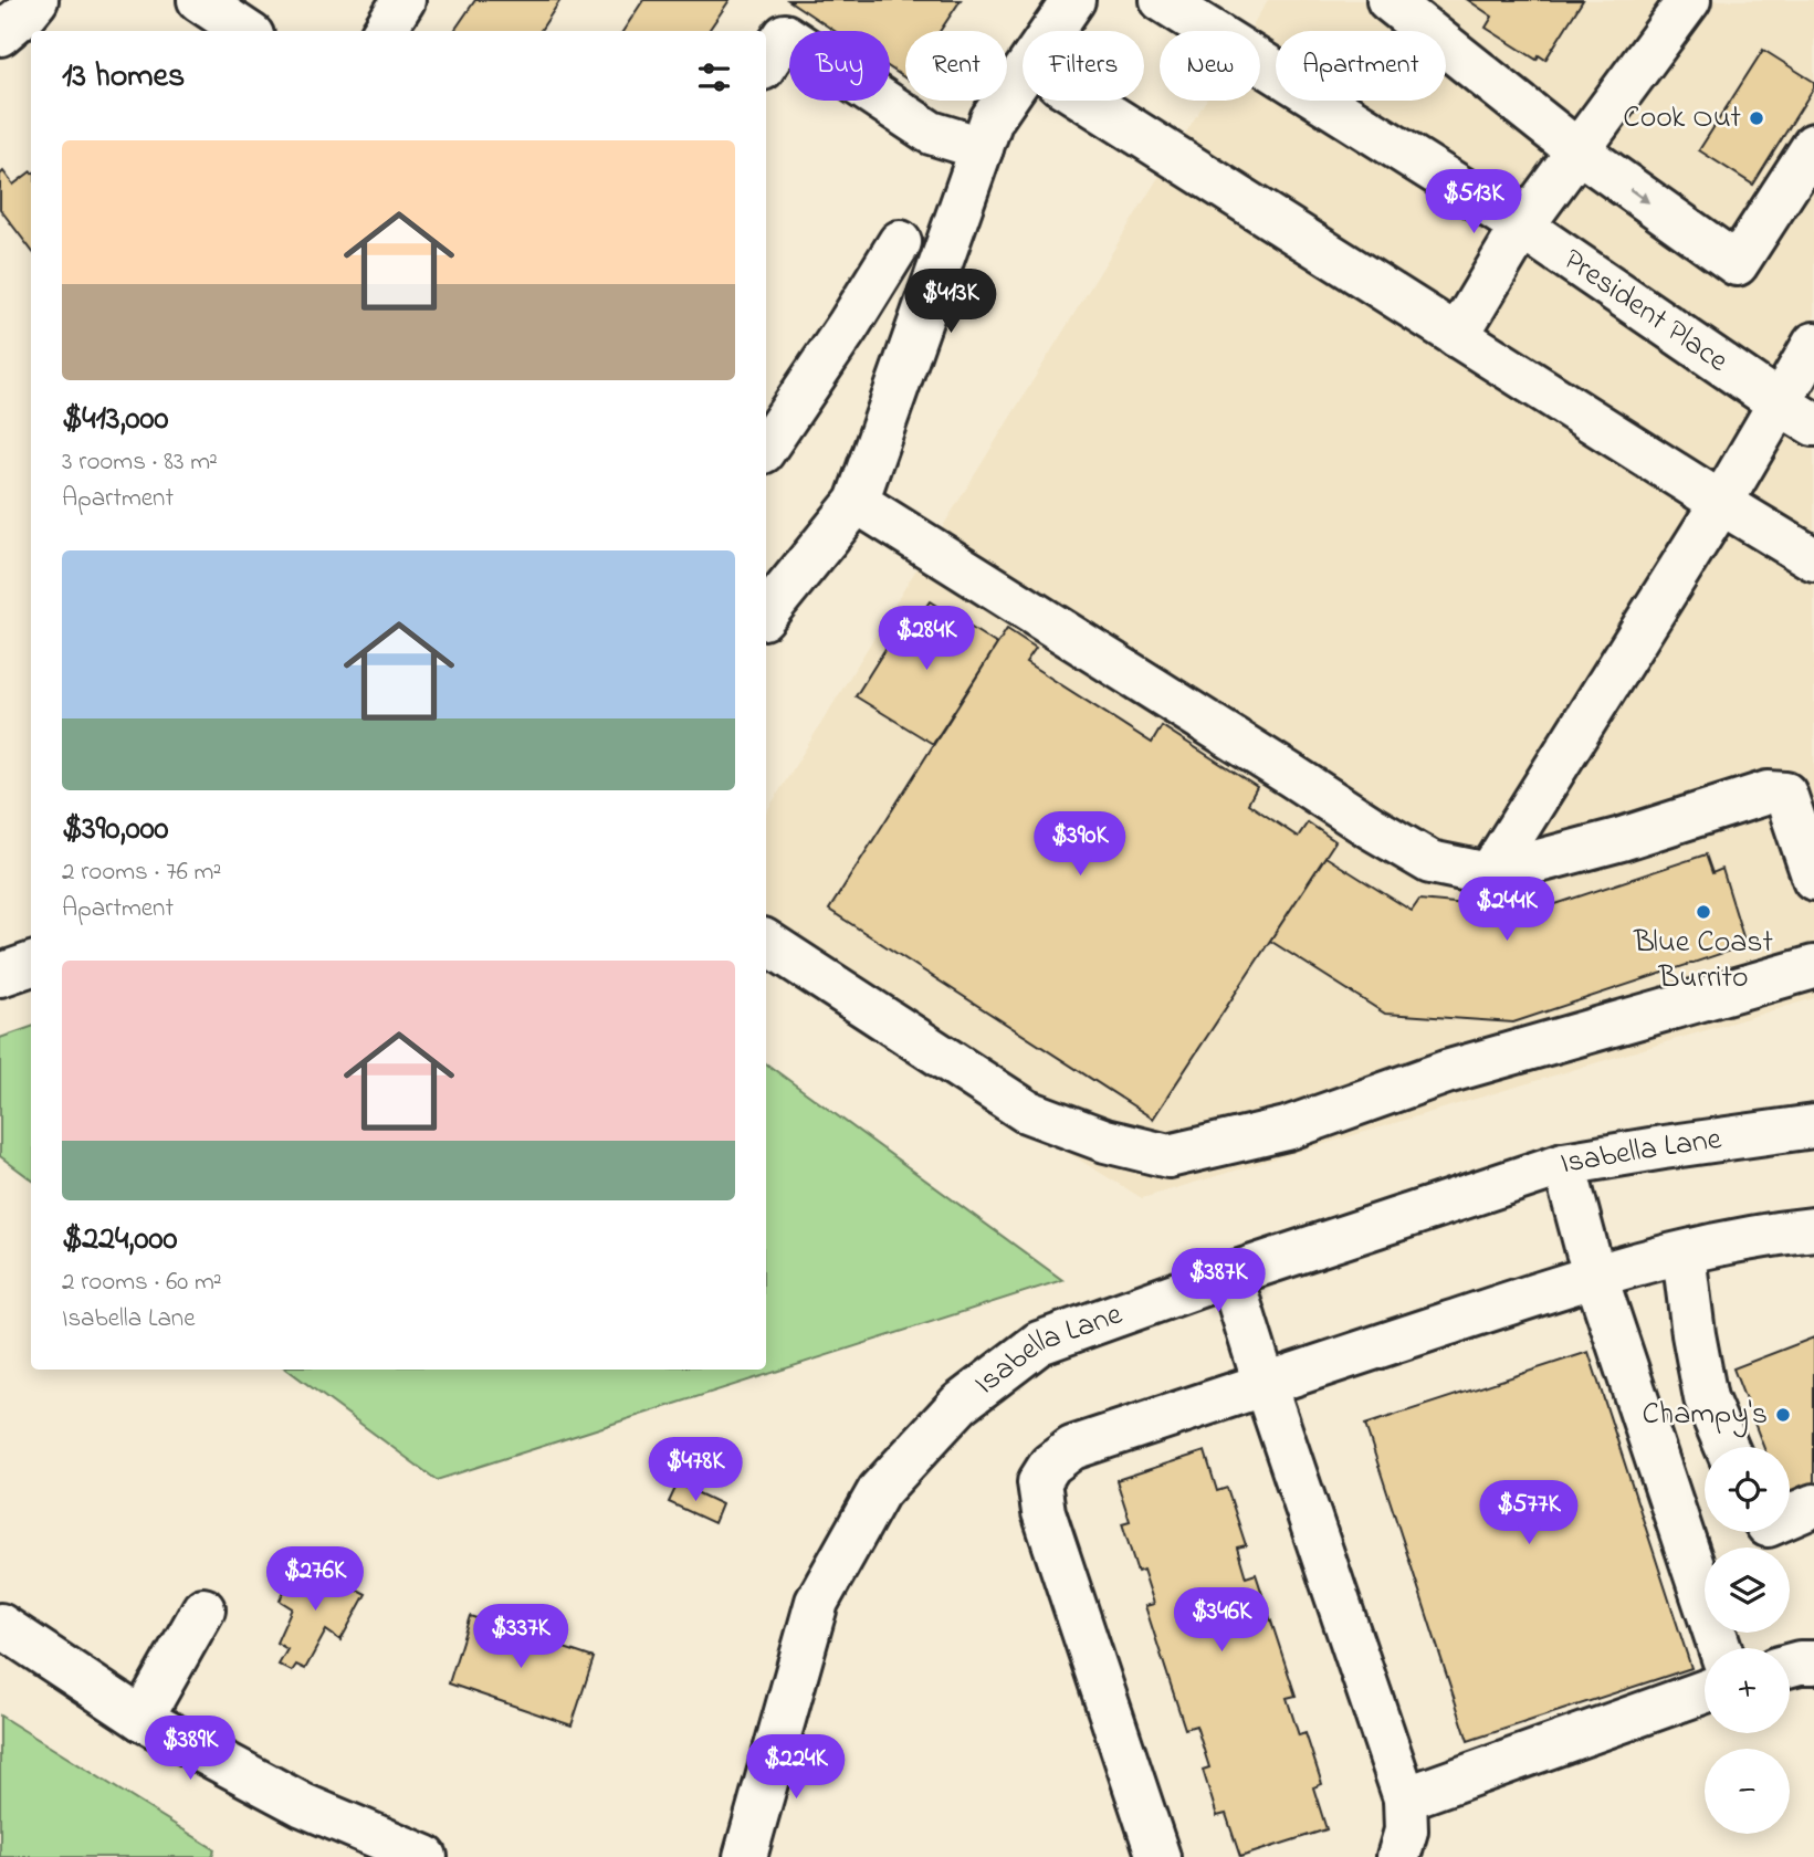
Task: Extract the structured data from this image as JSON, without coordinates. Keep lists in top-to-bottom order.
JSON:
{
  "streets": {
    "street": ["President Place", "Isabella Lane"]
  },
  "places": ["Cook Out", "Blue Coast Burrito", "Champy's"],
  "page": {
    "chip": [
      "Buy",
      "Rent",
      "Filters",
      "New",
      "Apartment"
    ],
    "heading": "13 homes",
    "list": [
      {
        "name": "$413,000",
        "note": "3 rooms · 83 m² · Apartment"
      },
      {
        "name": "$390,000",
        "note": "2 rooms · 76 m² · Apartment"
      },
      {
        "name": "$224,000",
        "note": "2 rooms · 60 m² · Isabella Lane"
      }
    ],
    "price": [
      "$513K",
      "$413K",
      "$284K",
      "$390K",
      "$244K",
      "$387K",
      "$478K",
      "$577K",
      "$276K",
      "$346K",
      "$337K",
      "$389K",
      "$224K"
    ],
    "map_buttons": ["+", "−"]
  }
}
